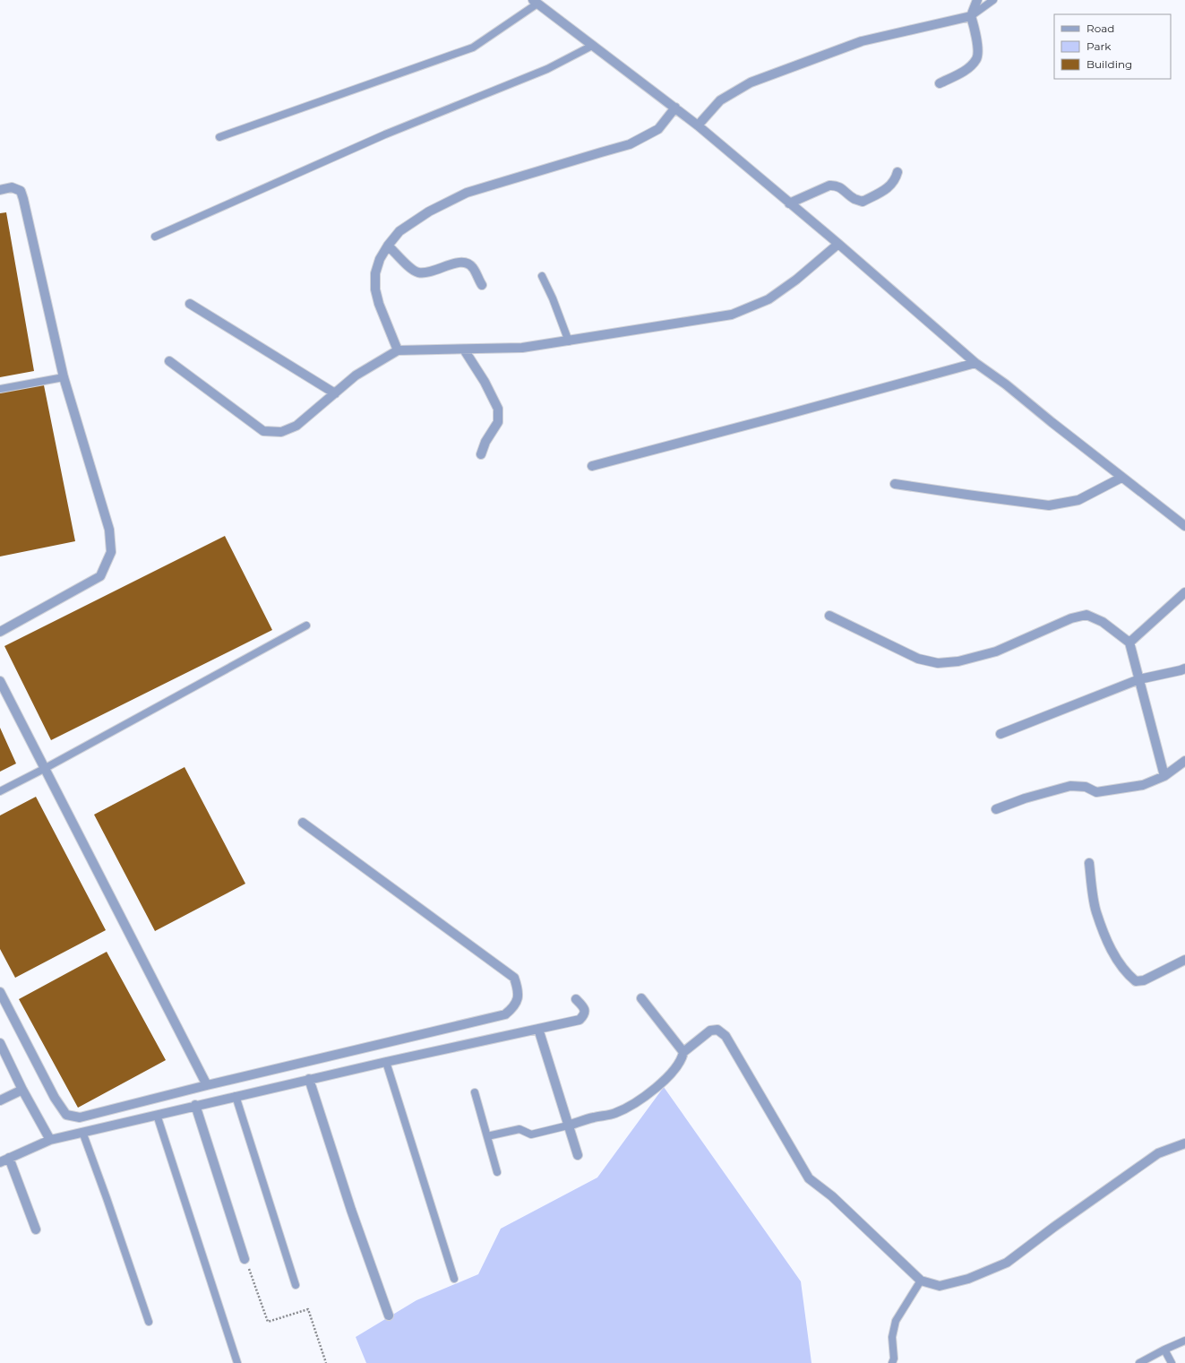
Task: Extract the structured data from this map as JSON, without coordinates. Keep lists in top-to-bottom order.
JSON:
{
  "legend": ["Road", "Park", "Building"]
}
